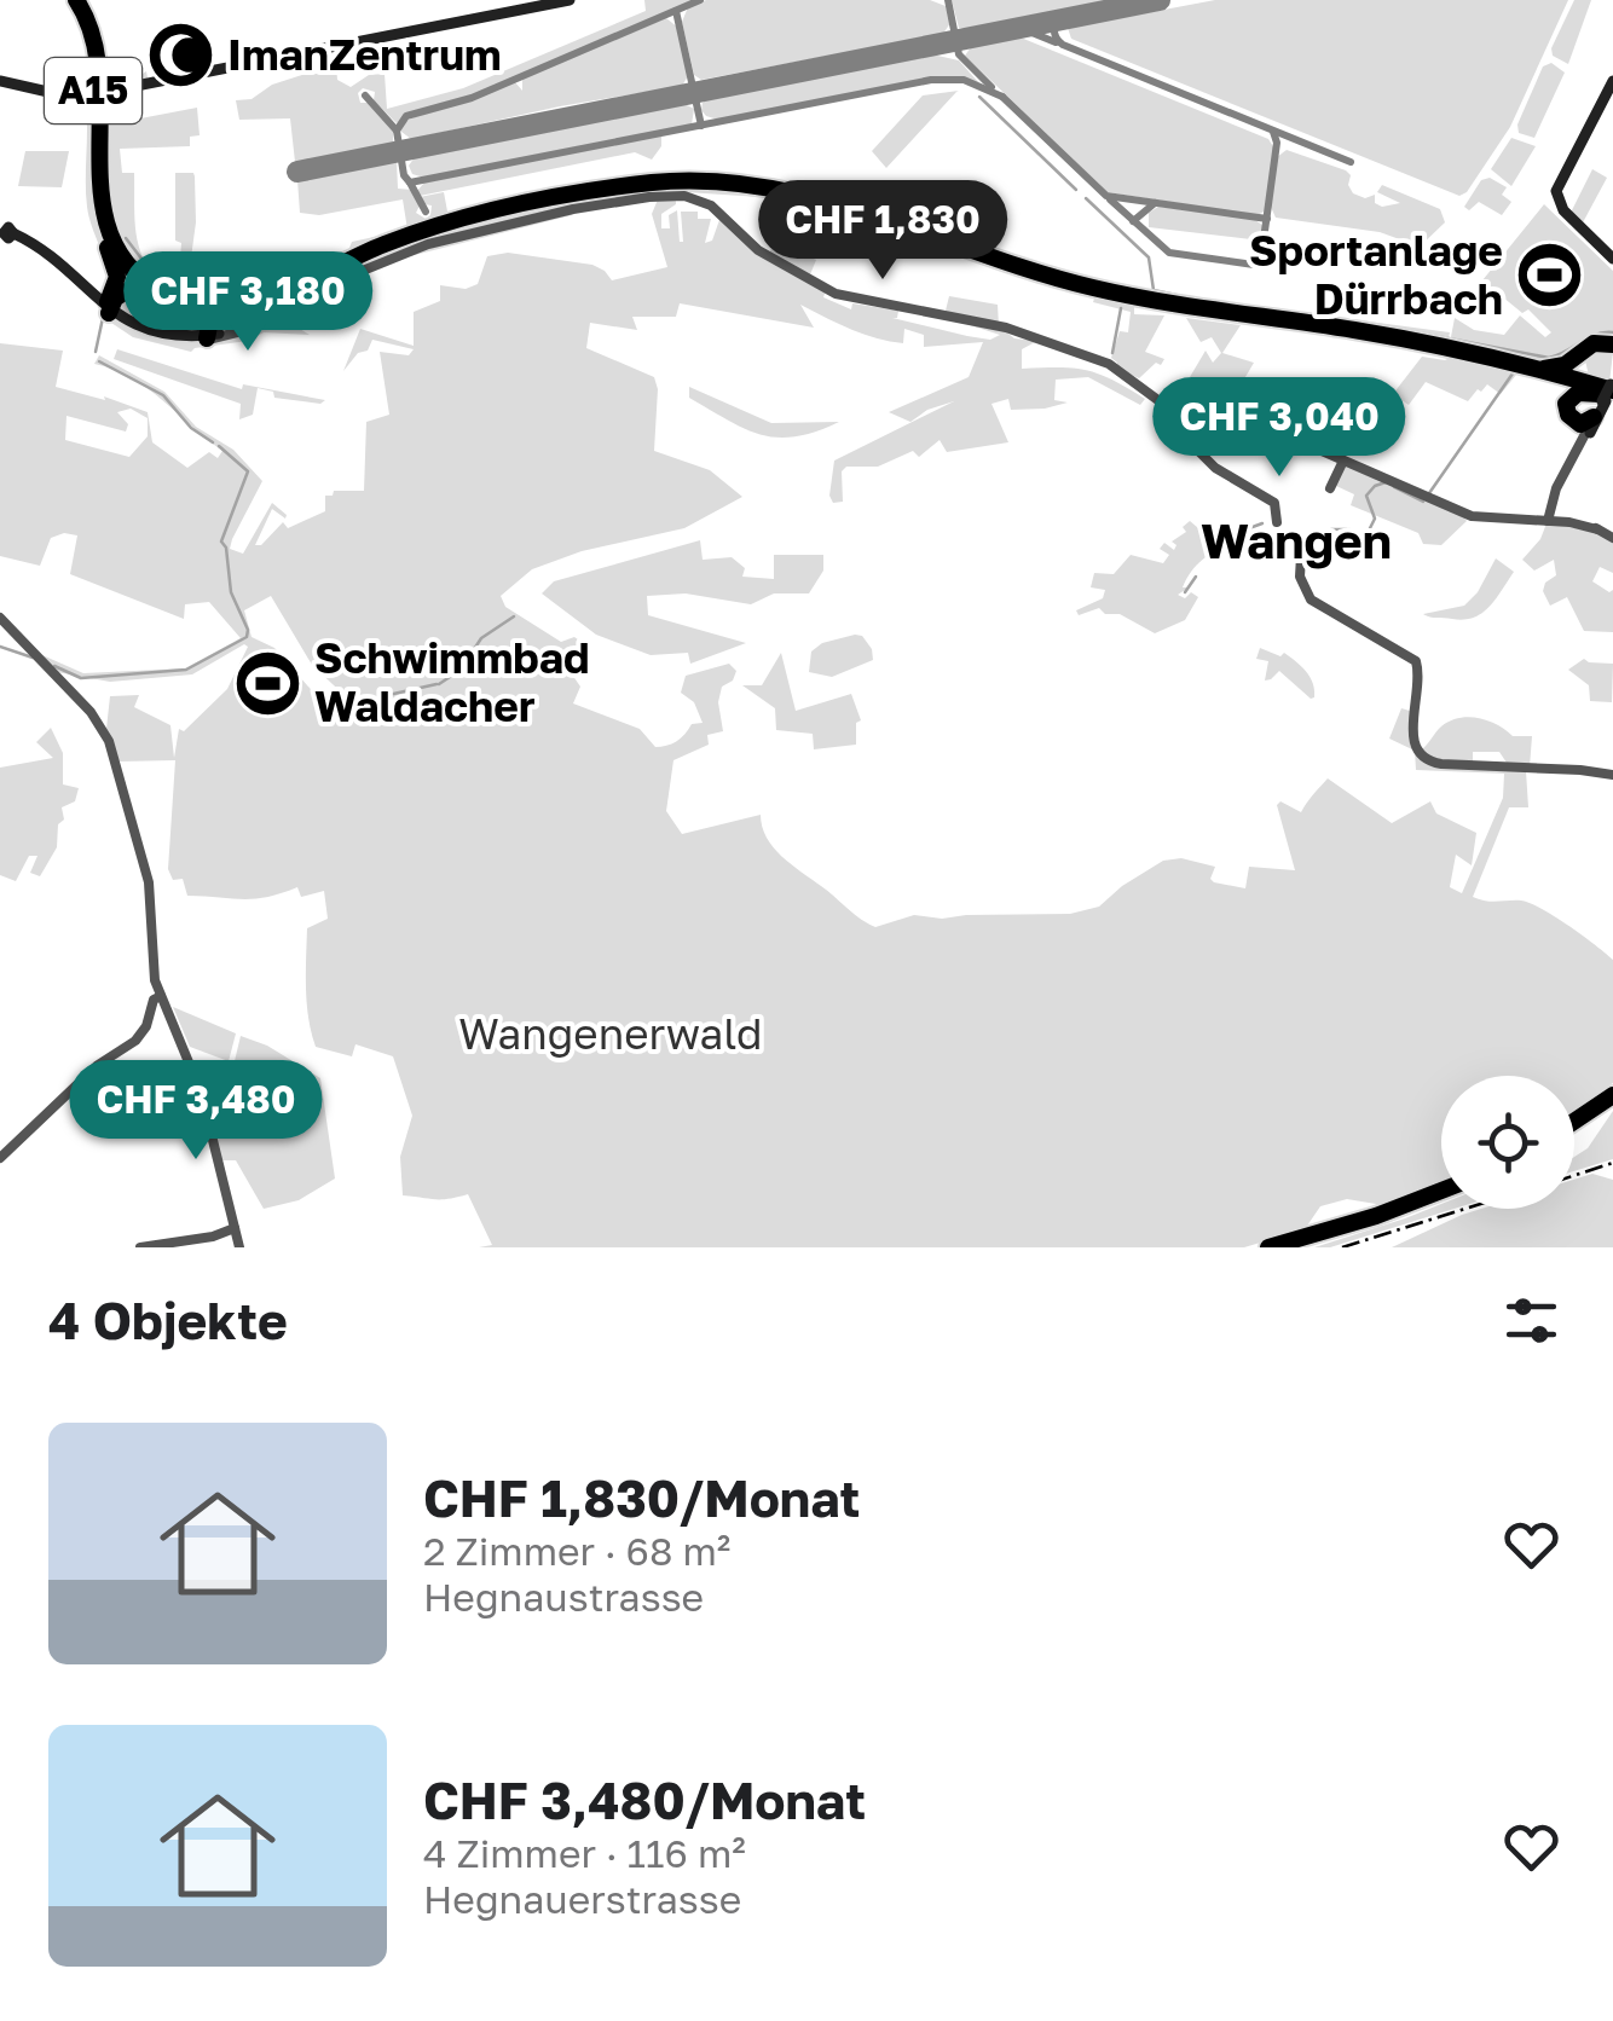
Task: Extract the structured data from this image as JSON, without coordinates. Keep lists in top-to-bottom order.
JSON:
{
  "streets": {
    "highway": ["A15"]
  },
  "districts": ["Wangen"],
  "parks": ["Wangenerwald"],
  "places": {
    "mosque": ["ImanZentrum"],
    "sports": ["Sportanlage Dürrbach", "Schwimmbad Waldacher"]
  },
  "page": {
    "price": [
      "CHF 1,830",
      "CHF 3,180",
      "CHF 3,040",
      "CHF 3,480"
    ],
    "heading": "4 Objekte",
    "list": [
      {
        "name": "CHF 1,830/Monat",
        "note": "2 Zimmer · 68 m² · Hegnaustrasse"
      },
      {
        "name": "CHF 3,480/Monat",
        "note": "4 Zimmer · 116 m² · Hegnauerstrasse"
      }
    ]
  }
}
